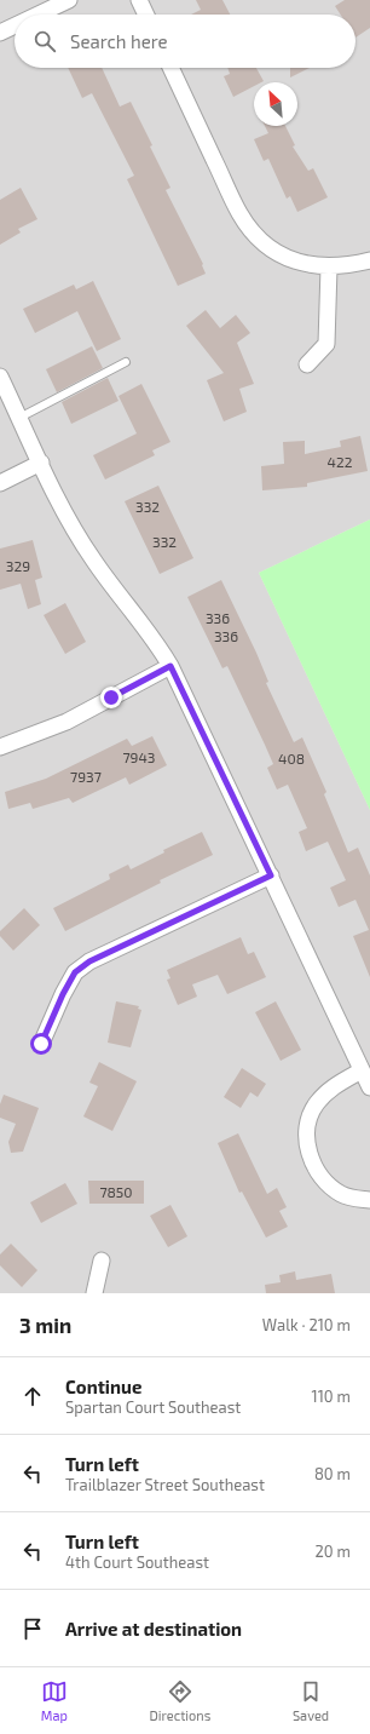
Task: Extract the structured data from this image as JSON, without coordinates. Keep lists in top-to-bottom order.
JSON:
{
  "house_numbers": [
    "422",
    "332",
    "332",
    "329",
    "336",
    "336",
    "7943",
    "408",
    "7937",
    "7850"
  ],
  "north": "top left",
  "page": {
    "search": "Search here",
    "heading": ["3 min", "Walk · 210 m"],
    "list": [
      ["Continue", "Spartan Court Southeast", "110 m"],
      ["Turn left", "Trailblazer Street Southeast", "80 m"],
      ["Turn left", "4th Court Southeast", "20 m"],
      "Arrive at destination"
    ],
    "nav": ["Map", "Directions", "Saved"]
  }
}
